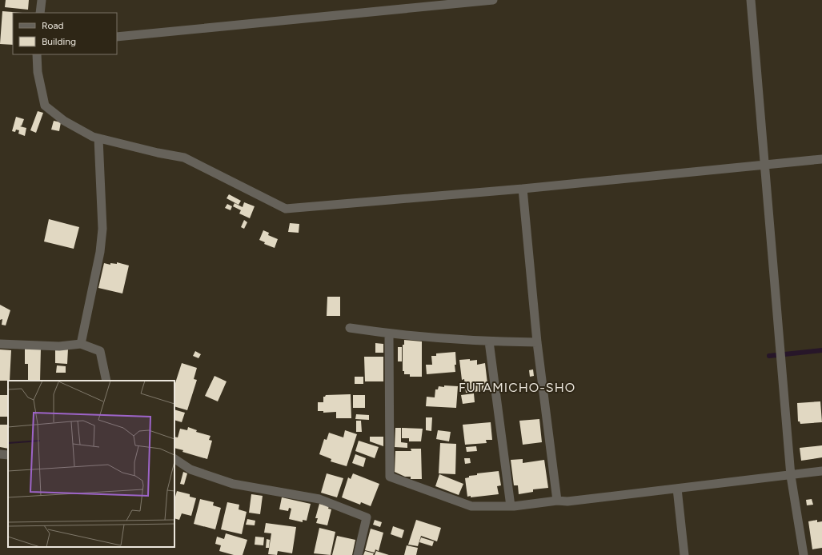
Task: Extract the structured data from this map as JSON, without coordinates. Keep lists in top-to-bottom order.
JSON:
{
  "districts": ["FUTAMICHO-SHO"],
  "legend": ["Road", "Building"]
}
